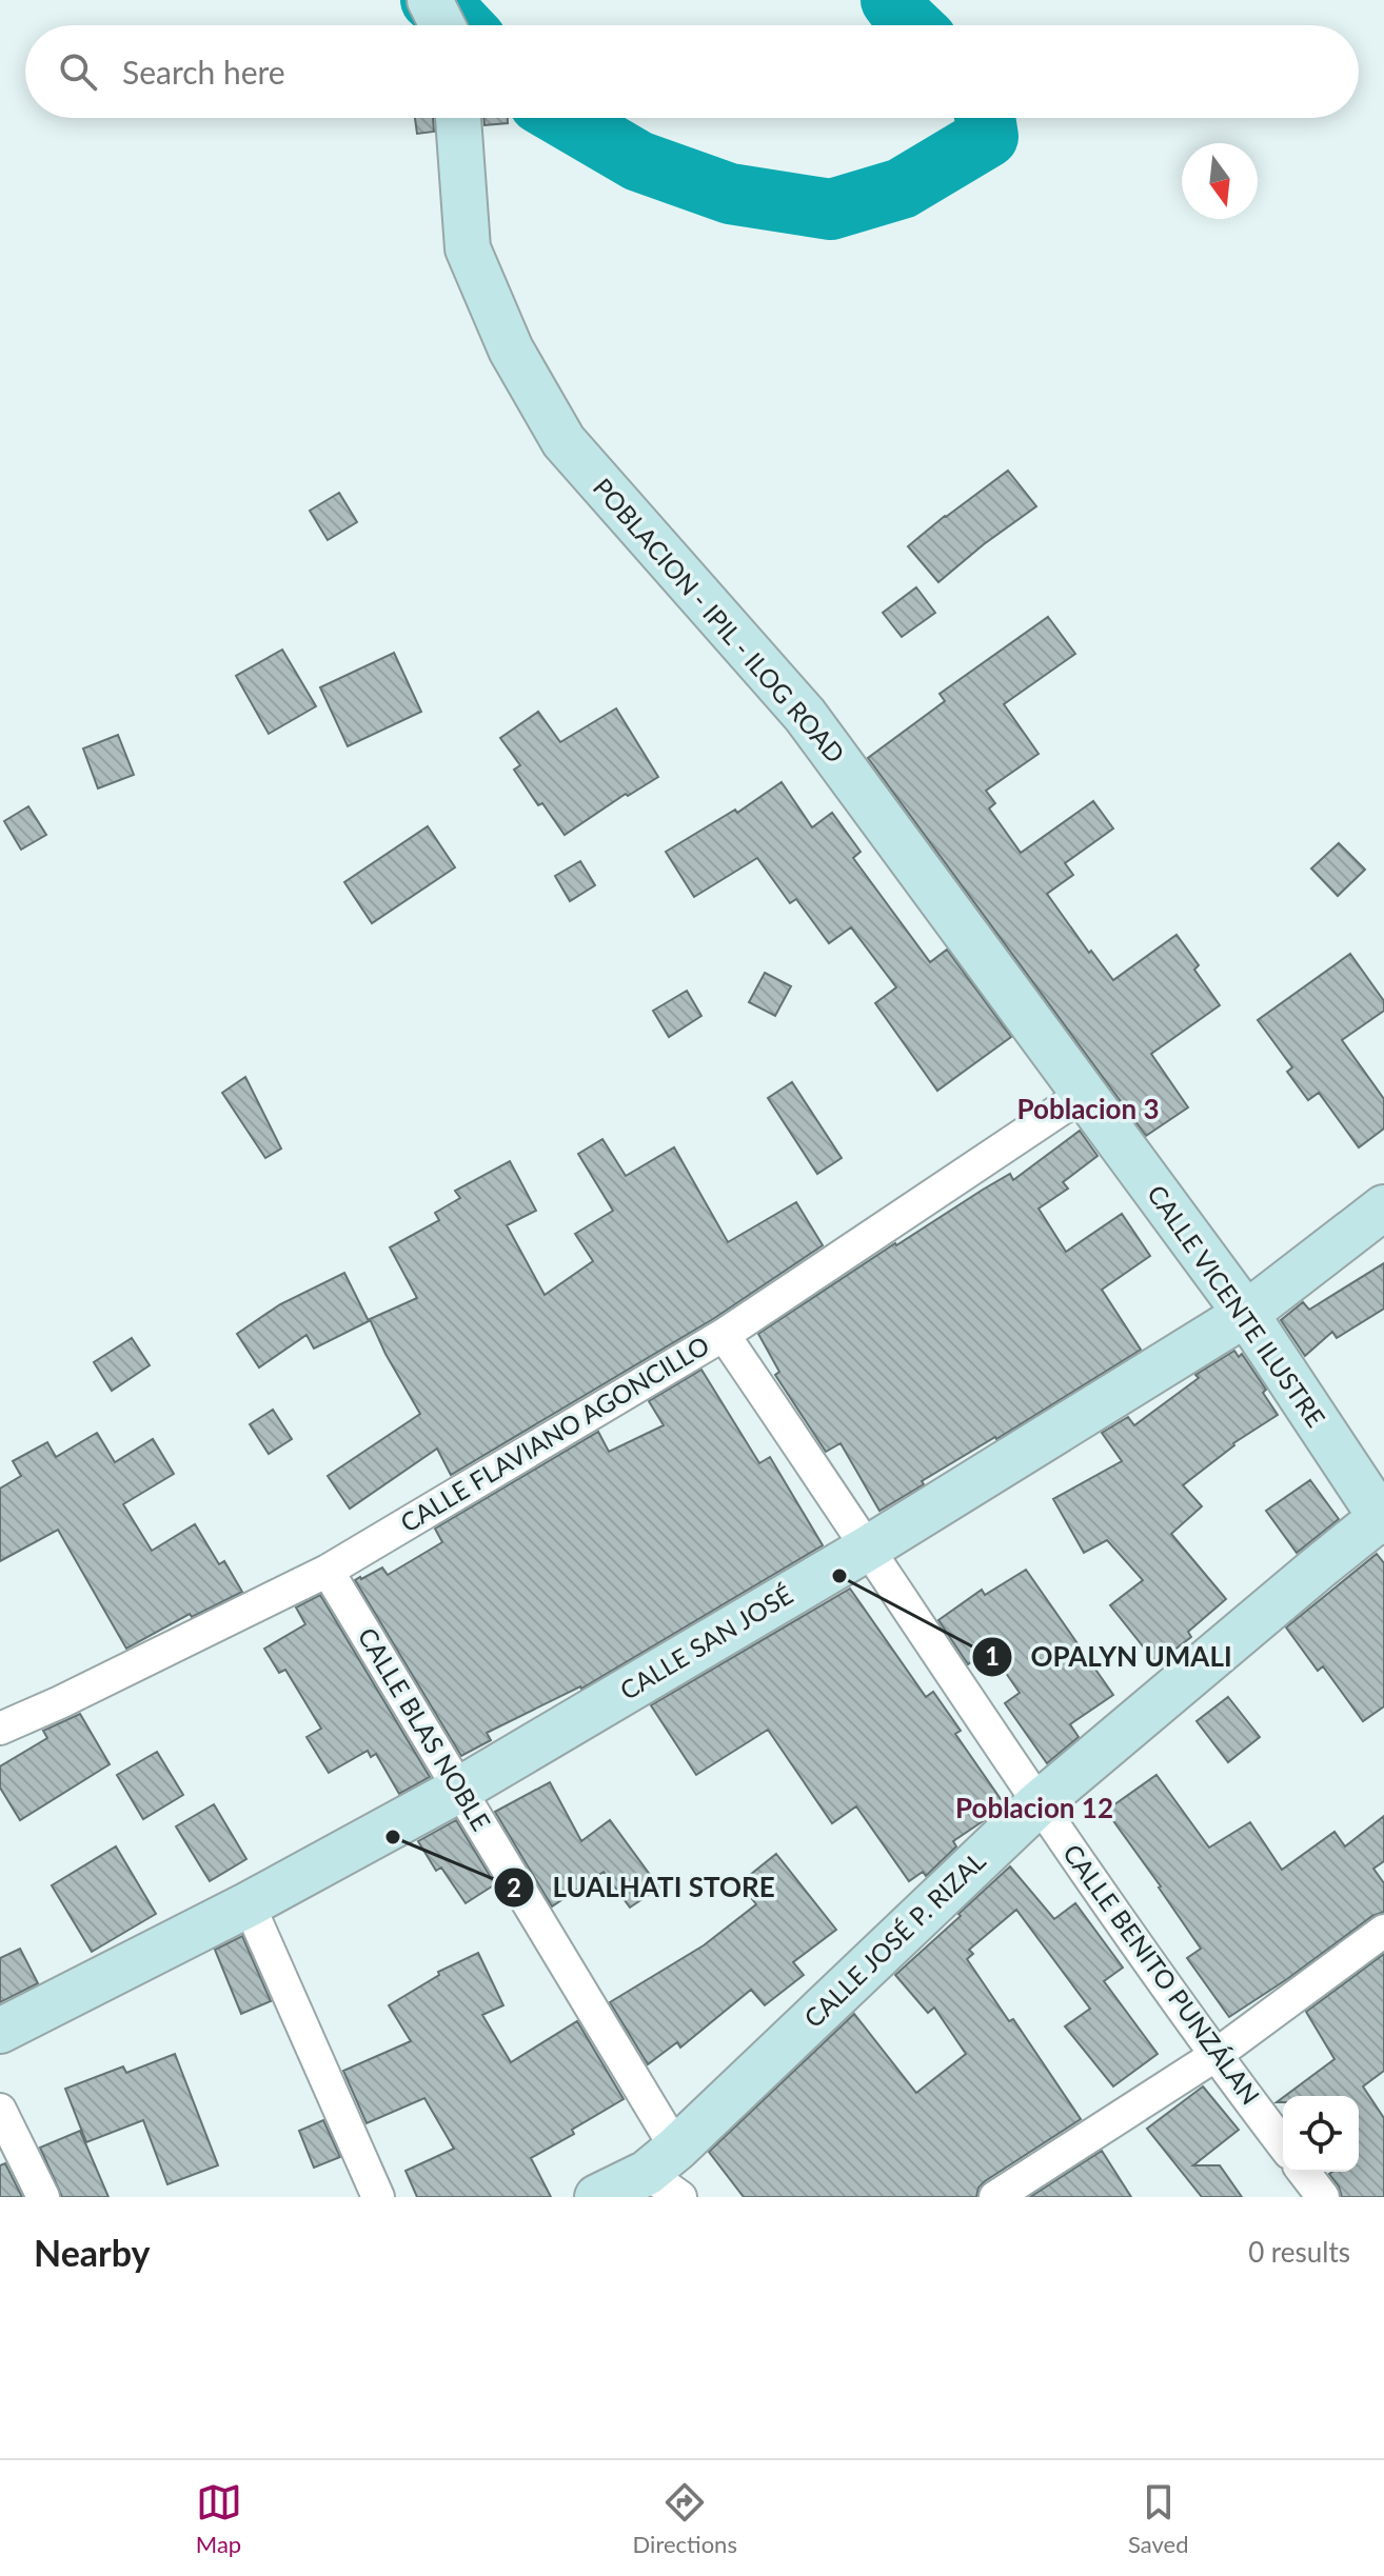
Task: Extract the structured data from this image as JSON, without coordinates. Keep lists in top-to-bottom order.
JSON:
{
  "streets": {
    "street": [
      "POBLACION - IPIL - ILOG ROAD",
      "CALLE VICENTE ILUSTRE",
      "CALLE FLAVIANO AGONCILLO",
      "CALLE SAN JOSÉ",
      "CALLE BLAS NOBLE",
      "CALLE JOSÉ P. RIZAL",
      "CALLE BENITO PUNZÁLAN"
    ]
  },
  "crossings": [
    ["POBLACION - IPIL - ILOG ROAD", "CALLE VICENTE ILUSTRE"],
    ["POBLACION - IPIL - ILOG ROAD", "CALLE FLAVIANO AGONCILLO"],
    ["CALLE VICENTE ILUSTRE", "CALLE FLAVIANO AGONCILLO"],
    ["CALLE VICENTE ILUSTRE", "CALLE SAN JOSÉ"],
    ["CALLE VICENTE ILUSTRE", "CALLE JOSÉ P. RIZAL"],
    ["CALLE FLAVIANO AGONCILLO", "CALLE BLAS NOBLE"],
    ["CALLE FLAVIANO AGONCILLO", "CALLE BENITO PUNZÁLAN"],
    ["CALLE SAN JOSÉ", "CALLE BLAS NOBLE"],
    ["CALLE SAN JOSÉ", "CALLE BENITO PUNZÁLAN"],
    ["CALLE BLAS NOBLE", "CALLE JOSÉ P. RIZAL"],
    ["CALLE JOSÉ P. RIZAL", "CALLE BENITO PUNZÁLAN"]
  ],
  "districts": ["Poblacion 3", "Poblacion 12"],
  "places": ["OPALYN UMALI", "LUALHATI STORE"],
  "north": "bottom",
  "page": {
    "search": "Search here",
    "heading": ["Nearby", "0 results"],
    "nav": ["Map", "Directions", "Saved"]
  }
}
